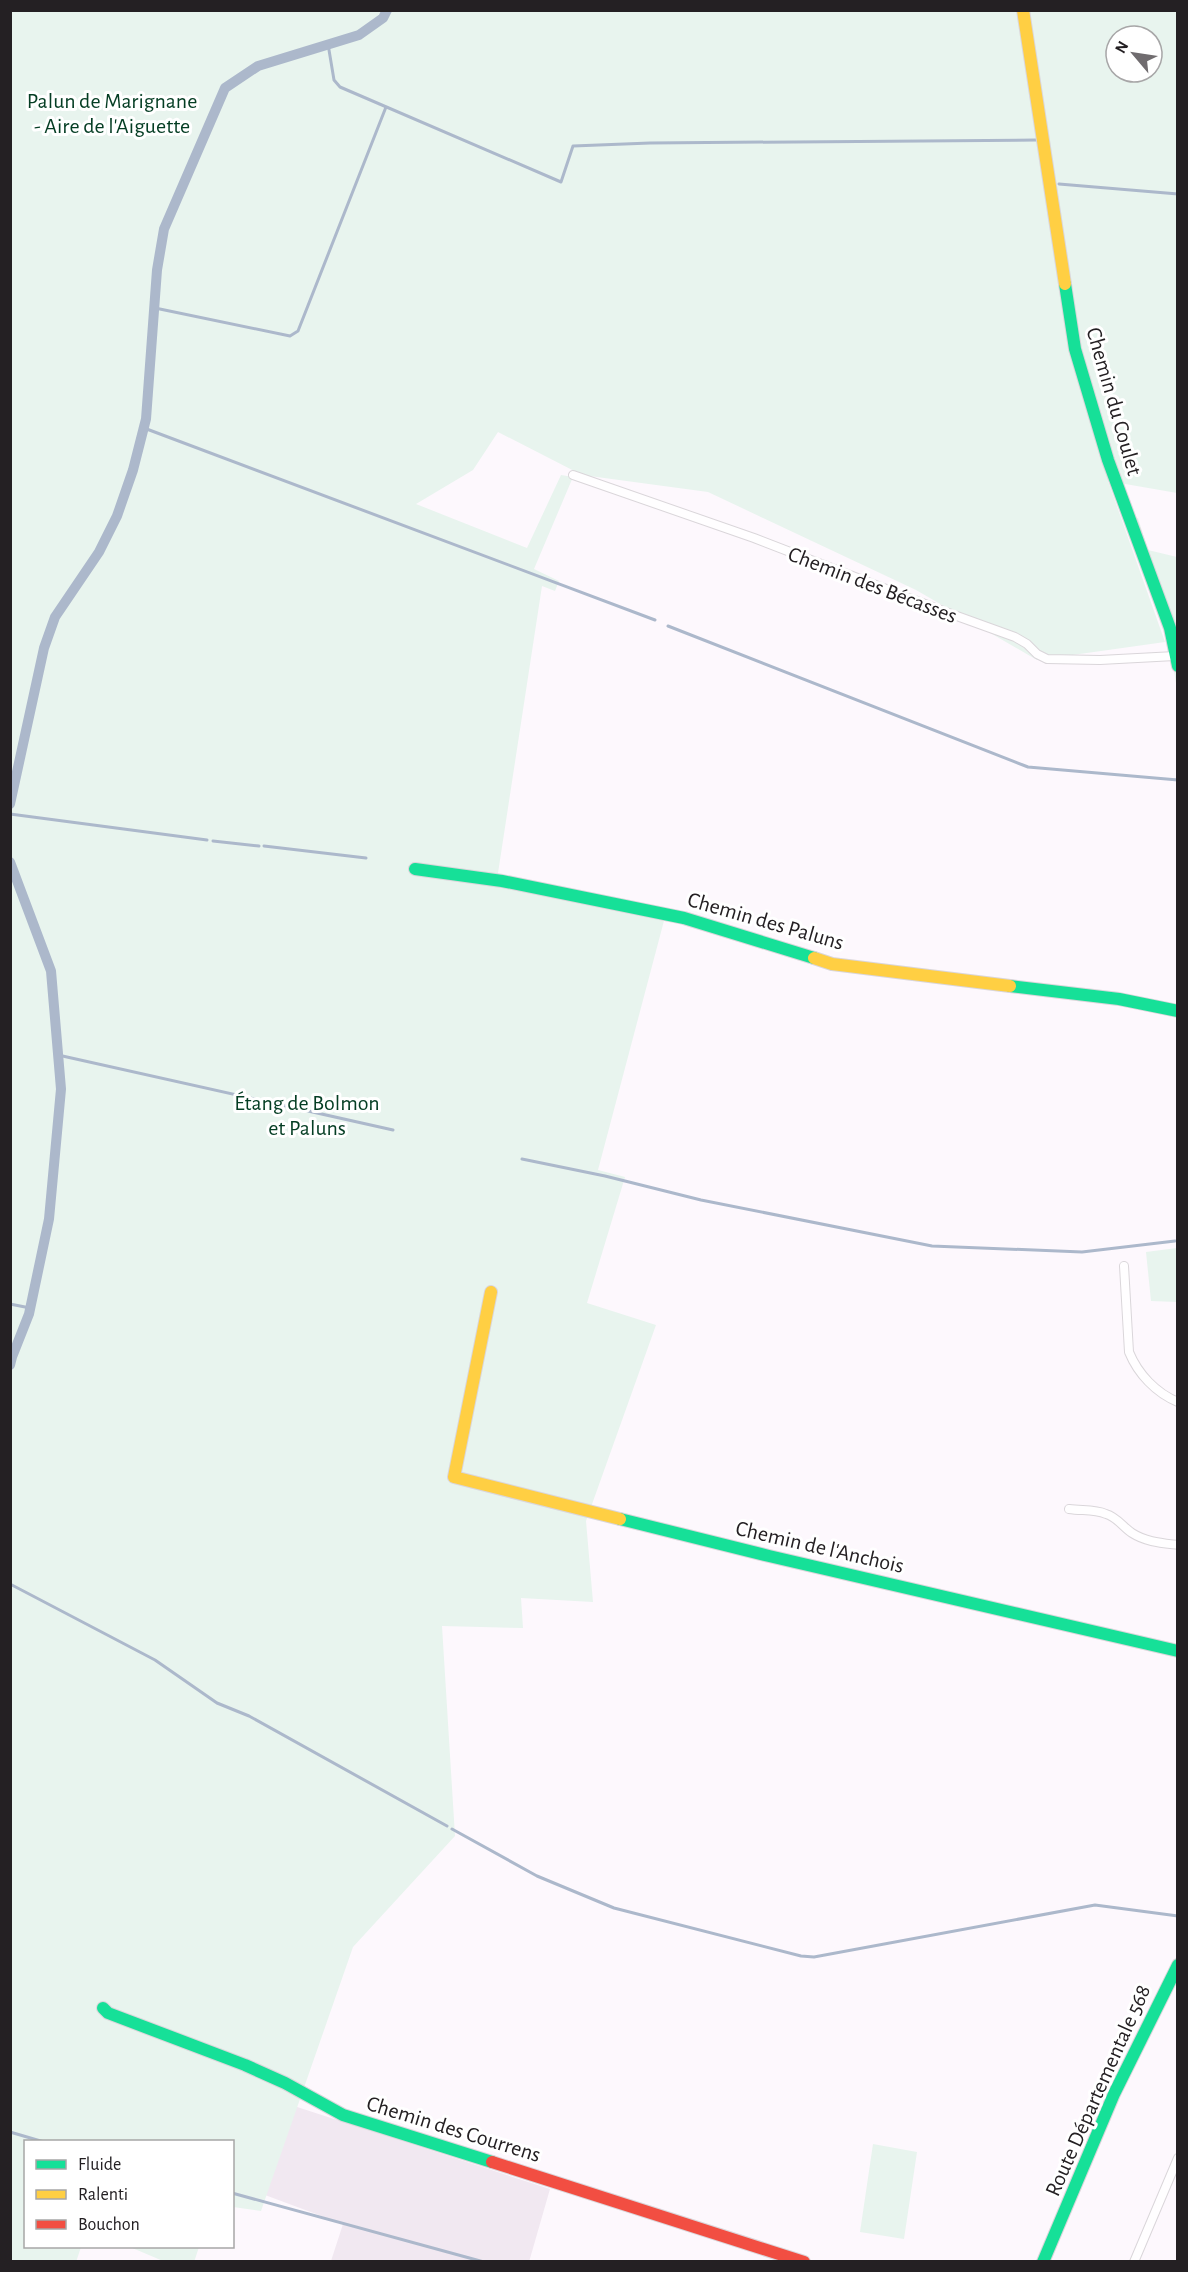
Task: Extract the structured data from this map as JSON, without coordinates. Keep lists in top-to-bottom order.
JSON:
{
  "streets": {
    "street": [
      "Chemin du Coulet",
      "Chemin des Bécasses",
      "Chemin des Paluns",
      "Chemin de l'Anchois",
      "Route Départementale 568",
      "Chemin des Courrens"
    ]
  },
  "crossings": [
    ["Chemin du Coulet", "Chemin des Bécasses"]
  ],
  "parks": ["Palun de Marignane - Aire de l'Aiguette", "Étang de Bolmon et Paluns"],
  "legend": ["Fluide", "Ralenti", "Bouchon"],
  "north": "top left"
}
